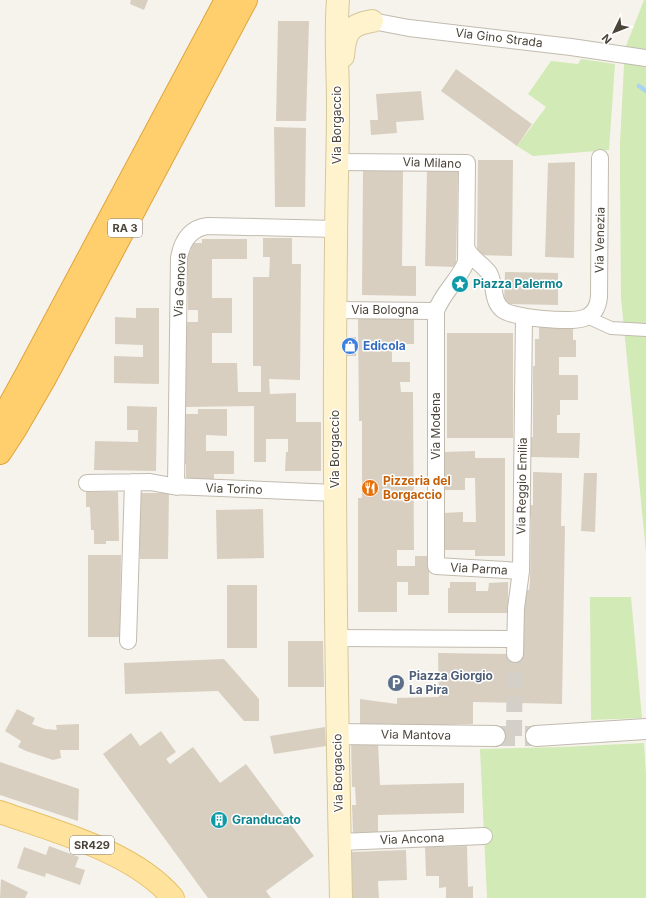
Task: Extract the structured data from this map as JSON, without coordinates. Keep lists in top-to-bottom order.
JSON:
{
  "streets": {
    "highway": ["RA 3"],
    "main road": ["Via Borgaccio", "SR429"],
    "street": [
      "Via Gino Strada",
      "Via Milano",
      "Via Venezia",
      "Via Genova",
      "Via Bologna",
      "Via Modena",
      "Via Reggio Emilia",
      "Via Torino",
      "Via Parma",
      "Via Mantova",
      "Via Ancona"
    ]
  },
  "crossings": [
    ["Via Borgaccio", "Via Milano"],
    ["Via Borgaccio", "Via Genova"],
    ["Via Borgaccio", "Via Bologna"],
    ["Via Borgaccio", "Via Reggio Emilia"],
    ["Via Borgaccio", "Via Torino"],
    ["Via Borgaccio", "Via Mantova"],
    ["Via Borgaccio", "Via Ancona"],
    ["Via Genova", "Via Torino"],
    ["Via Bologna", "Via Modena"],
    ["Via Modena", "Via Parma"],
    ["Via Reggio Emilia", "Via Parma"]
  ],
  "places": {
    "place": ["Piazza Palermo"],
    "shop": ["Edicola"],
    "restaurant": ["Pizzeria del Borgaccio"],
    "parking": ["Piazza Giorgio La Pira"],
    "building": ["Granducato"]
  },
  "north": "bottom left"
}
